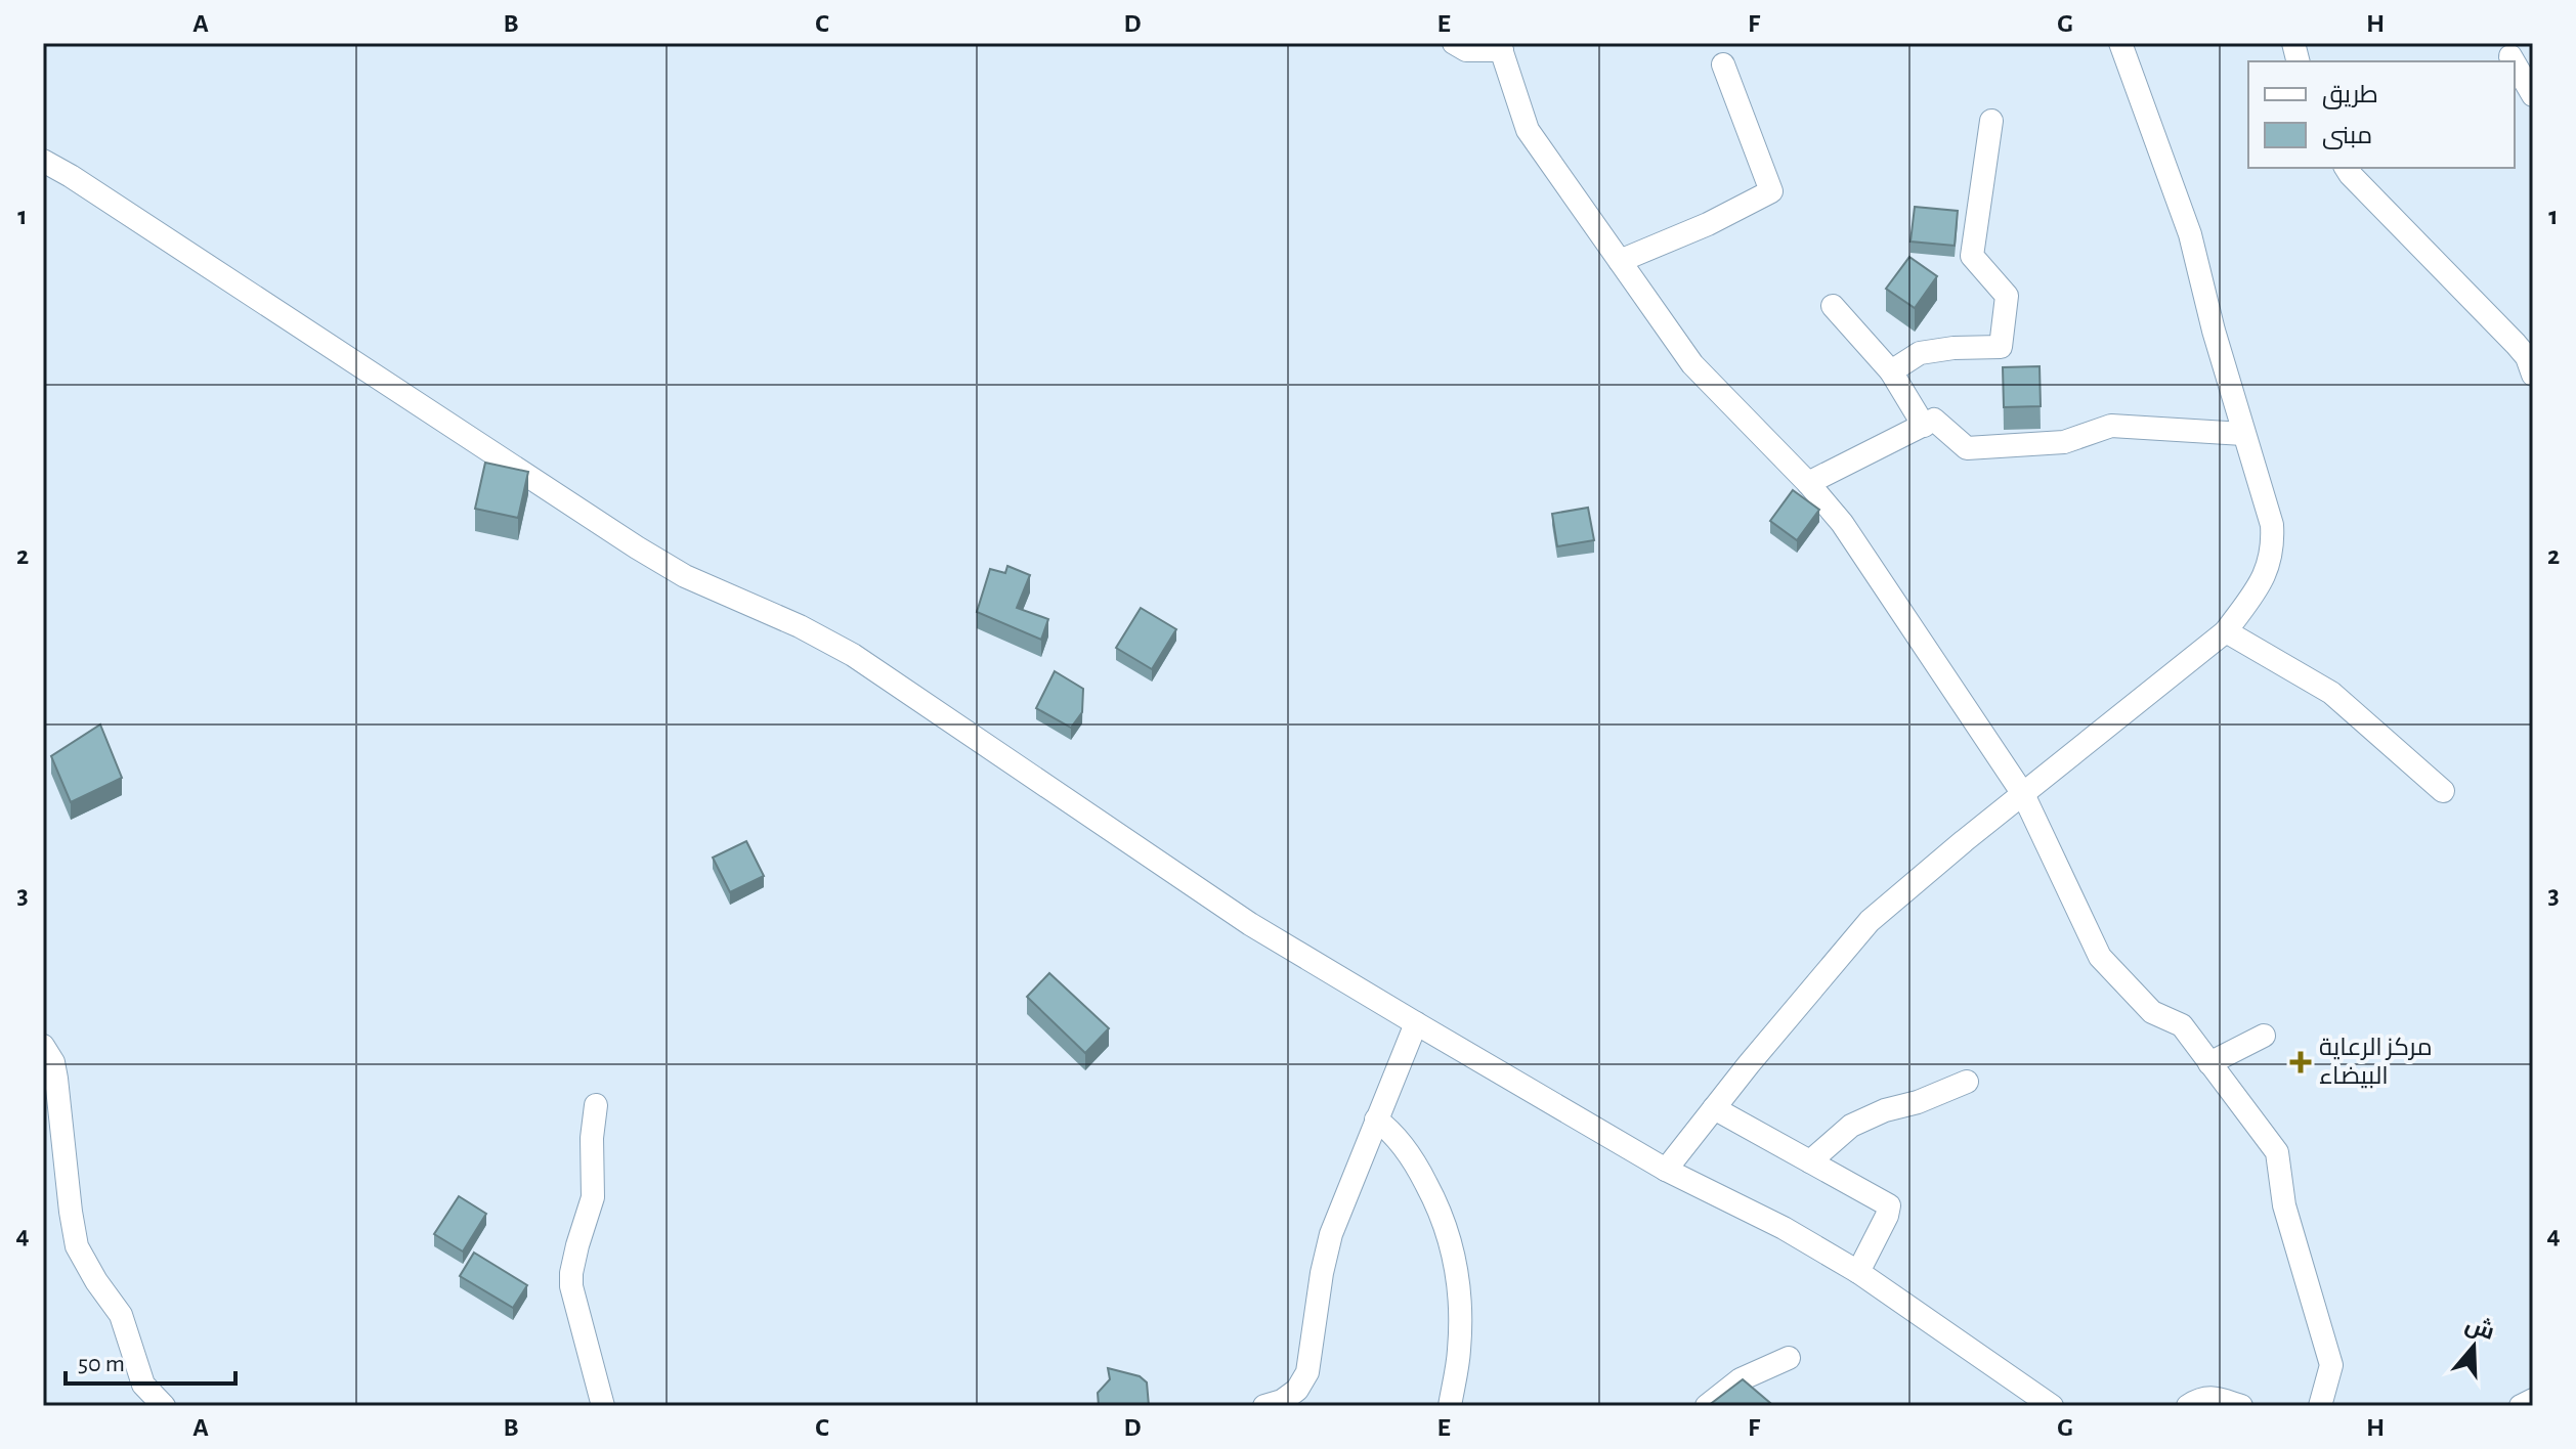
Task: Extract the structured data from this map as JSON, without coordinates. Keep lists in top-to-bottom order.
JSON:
{
  "places": {
    "health": ["مركز الرعاية البيضاء"]
  },
  "legend": ["طريق", "مبنى"],
  "scale_bar": "50 m",
  "north": "top",
  "grid": {
    "columns": [
      "A",
      "B",
      "C",
      "D",
      "E",
      "F",
      "G",
      "H"
    ],
    "rows": [
      "1",
      "2",
      "3",
      "4"
    ]
  }
}
